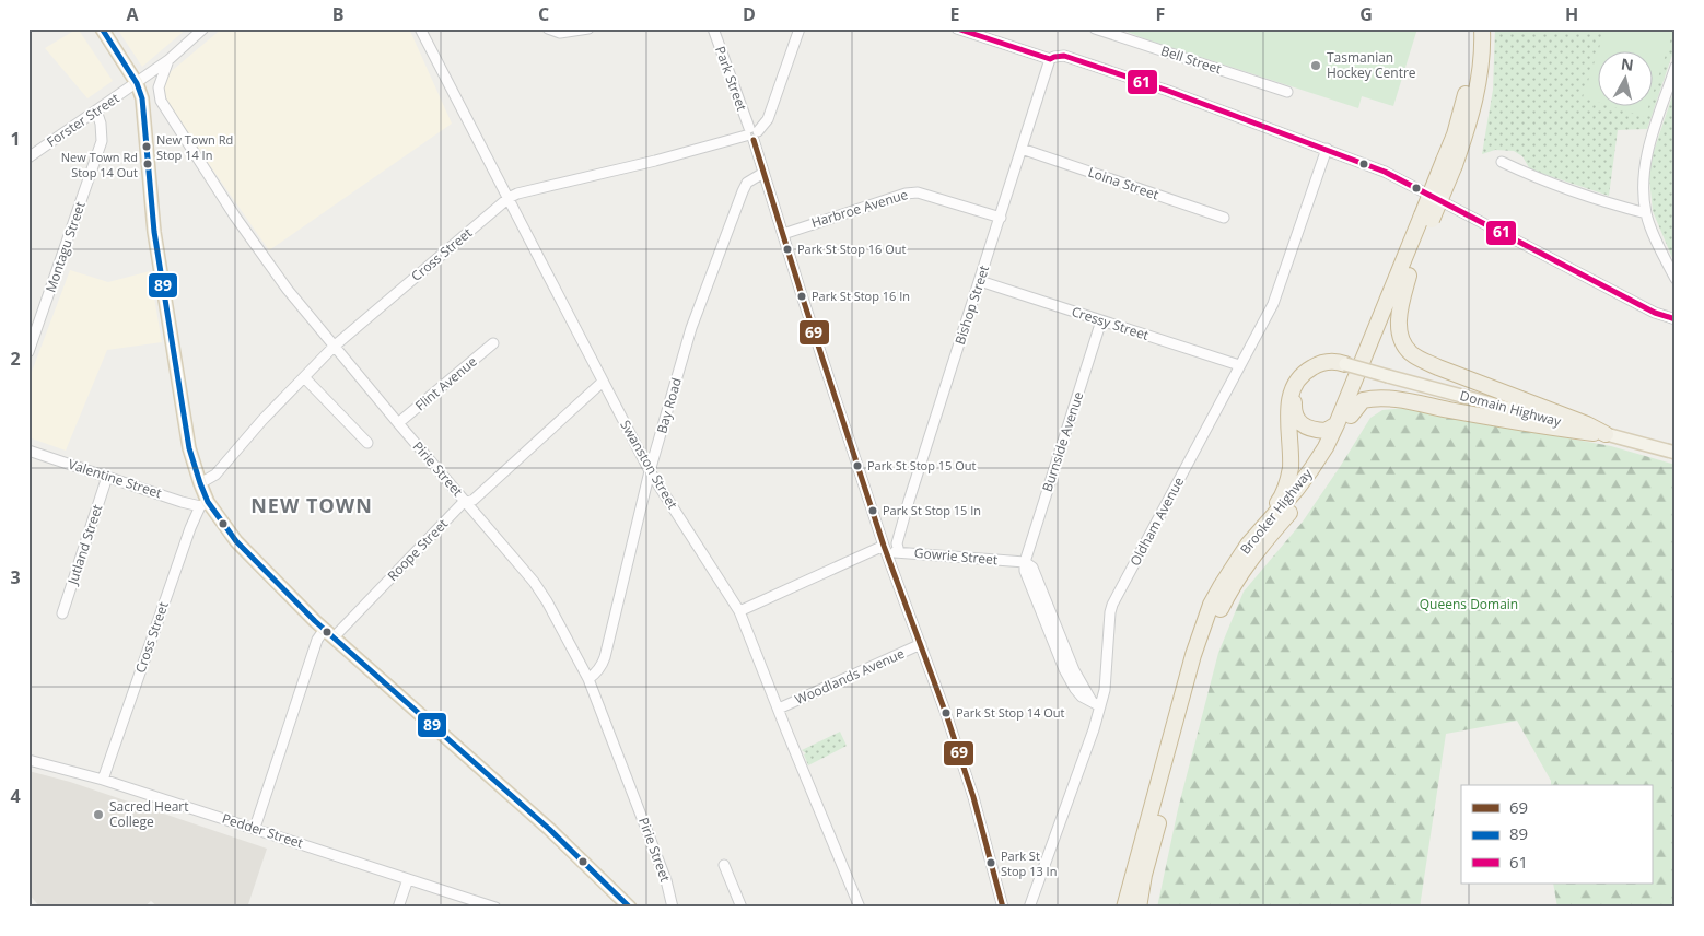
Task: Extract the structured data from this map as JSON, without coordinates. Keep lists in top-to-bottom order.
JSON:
{
  "streets": {
    "highway": ["Brooker Highway"],
    "main road": ["Domain Highway"],
    "street": [
      "Bell Street",
      "Park Street",
      "Forster Street",
      "Loina Street",
      "Harbroe Avenue",
      "Montagu Street",
      "Cross Street",
      "Bishop Street",
      "Cressy Street",
      "Flint Avenue",
      "Bay Road",
      "Burnside Avenue",
      "Swanston Street",
      "Pirie Street",
      "Valentine Street",
      "Oldham Avenue",
      "Jutland Street",
      "Roope Street",
      "Gowrie Street",
      "Woodlands Avenue",
      "Pedder Street"
    ]
  },
  "crossings": [
    ["Park Street", "Harbroe Avenue"],
    ["Park Street", "Cross Street"],
    ["Park Street", "Bay Road"],
    ["Park Street", "Gowrie Street"],
    ["Park Street", "Woodlands Avenue"],
    ["Forster Street", "Montagu Street"],
    ["Forster Street", "Pirie Street"],
    ["Loina Street", "Bishop Street"],
    ["Harbroe Avenue", "Bishop Street"],
    ["Cross Street", "Swanston Street"],
    ["Cross Street", "Pirie Street"],
    ["Cross Street", "Valentine Street"],
    ["Cross Street", "Pedder Street"],
    ["Bishop Street", "Cressy Street"],
    ["Bishop Street", "Gowrie Street"],
    ["Cressy Street", "Burnside Avenue"],
    ["Cressy Street", "Oldham Avenue"],
    ["Flint Avenue", "Pirie Street"],
    ["Bay Road", "Swanston Street"],
    ["Bay Road", "Pirie Street"],
    ["Burnside Avenue", "Gowrie Street"],
    ["Swanston Street", "Roope Street"],
    ["Swanston Street", "Woodlands Avenue"],
    ["Pirie Street", "Roope Street"],
    ["Valentine Street", "Jutland Street"],
    ["Roope Street", "Pedder Street"]
  ],
  "districts": ["NEW TOWN"],
  "parks": ["Queens Domain"],
  "places": [
    "Tasmanian Hockey Centre",
    "New Town Rd Stop 14 In",
    "New Town Rd Stop 14 Out",
    "Park St Stop 16 Out",
    "Park St Stop 16 In",
    "Park St Stop 15 Out",
    "Park St Stop 15 In",
    "Park St Stop 14 Out",
    "Sacred Heart College",
    "Park St Stop 13 In"
  ],
  "lines": ["transit line 89", "transit line 61", "transit line 69"],
  "legend": ["69", "89", "61"],
  "north": "top",
  "grid": {
    "columns": [
      "A",
      "B",
      "C",
      "D",
      "E",
      "F",
      "G",
      "H"
    ],
    "rows": [
      "1",
      "2",
      "3",
      "4"
    ]
  }
}
